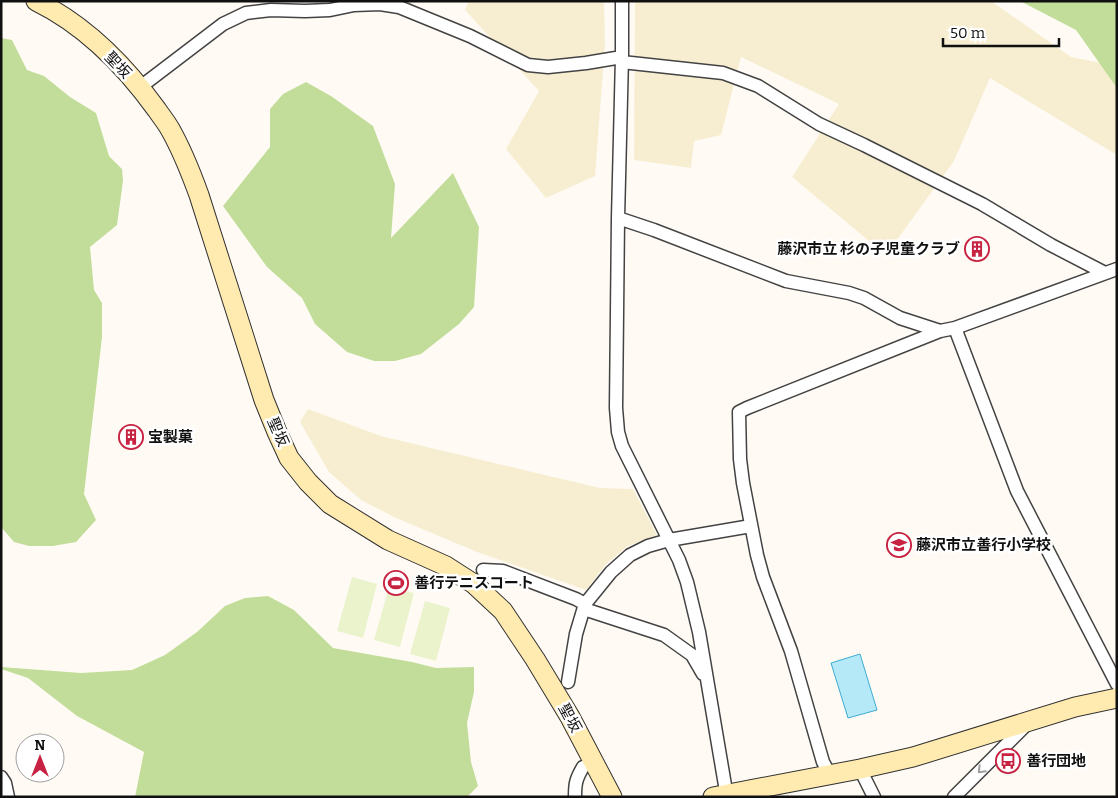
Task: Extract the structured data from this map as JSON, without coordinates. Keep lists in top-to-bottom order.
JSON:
{
  "streets": {
    "street": ["聖坂"]
  },
  "places": {
    "building": ["藤沢市立 杉の子児童クラブ", "宝製菓"],
    "school or university": ["藤沢市立善行小学校"],
    "sports": ["善行テニスコート"],
    "bus stop": ["善行団地"]
  },
  "scale_bar": "50 m",
  "north": "top"
}
